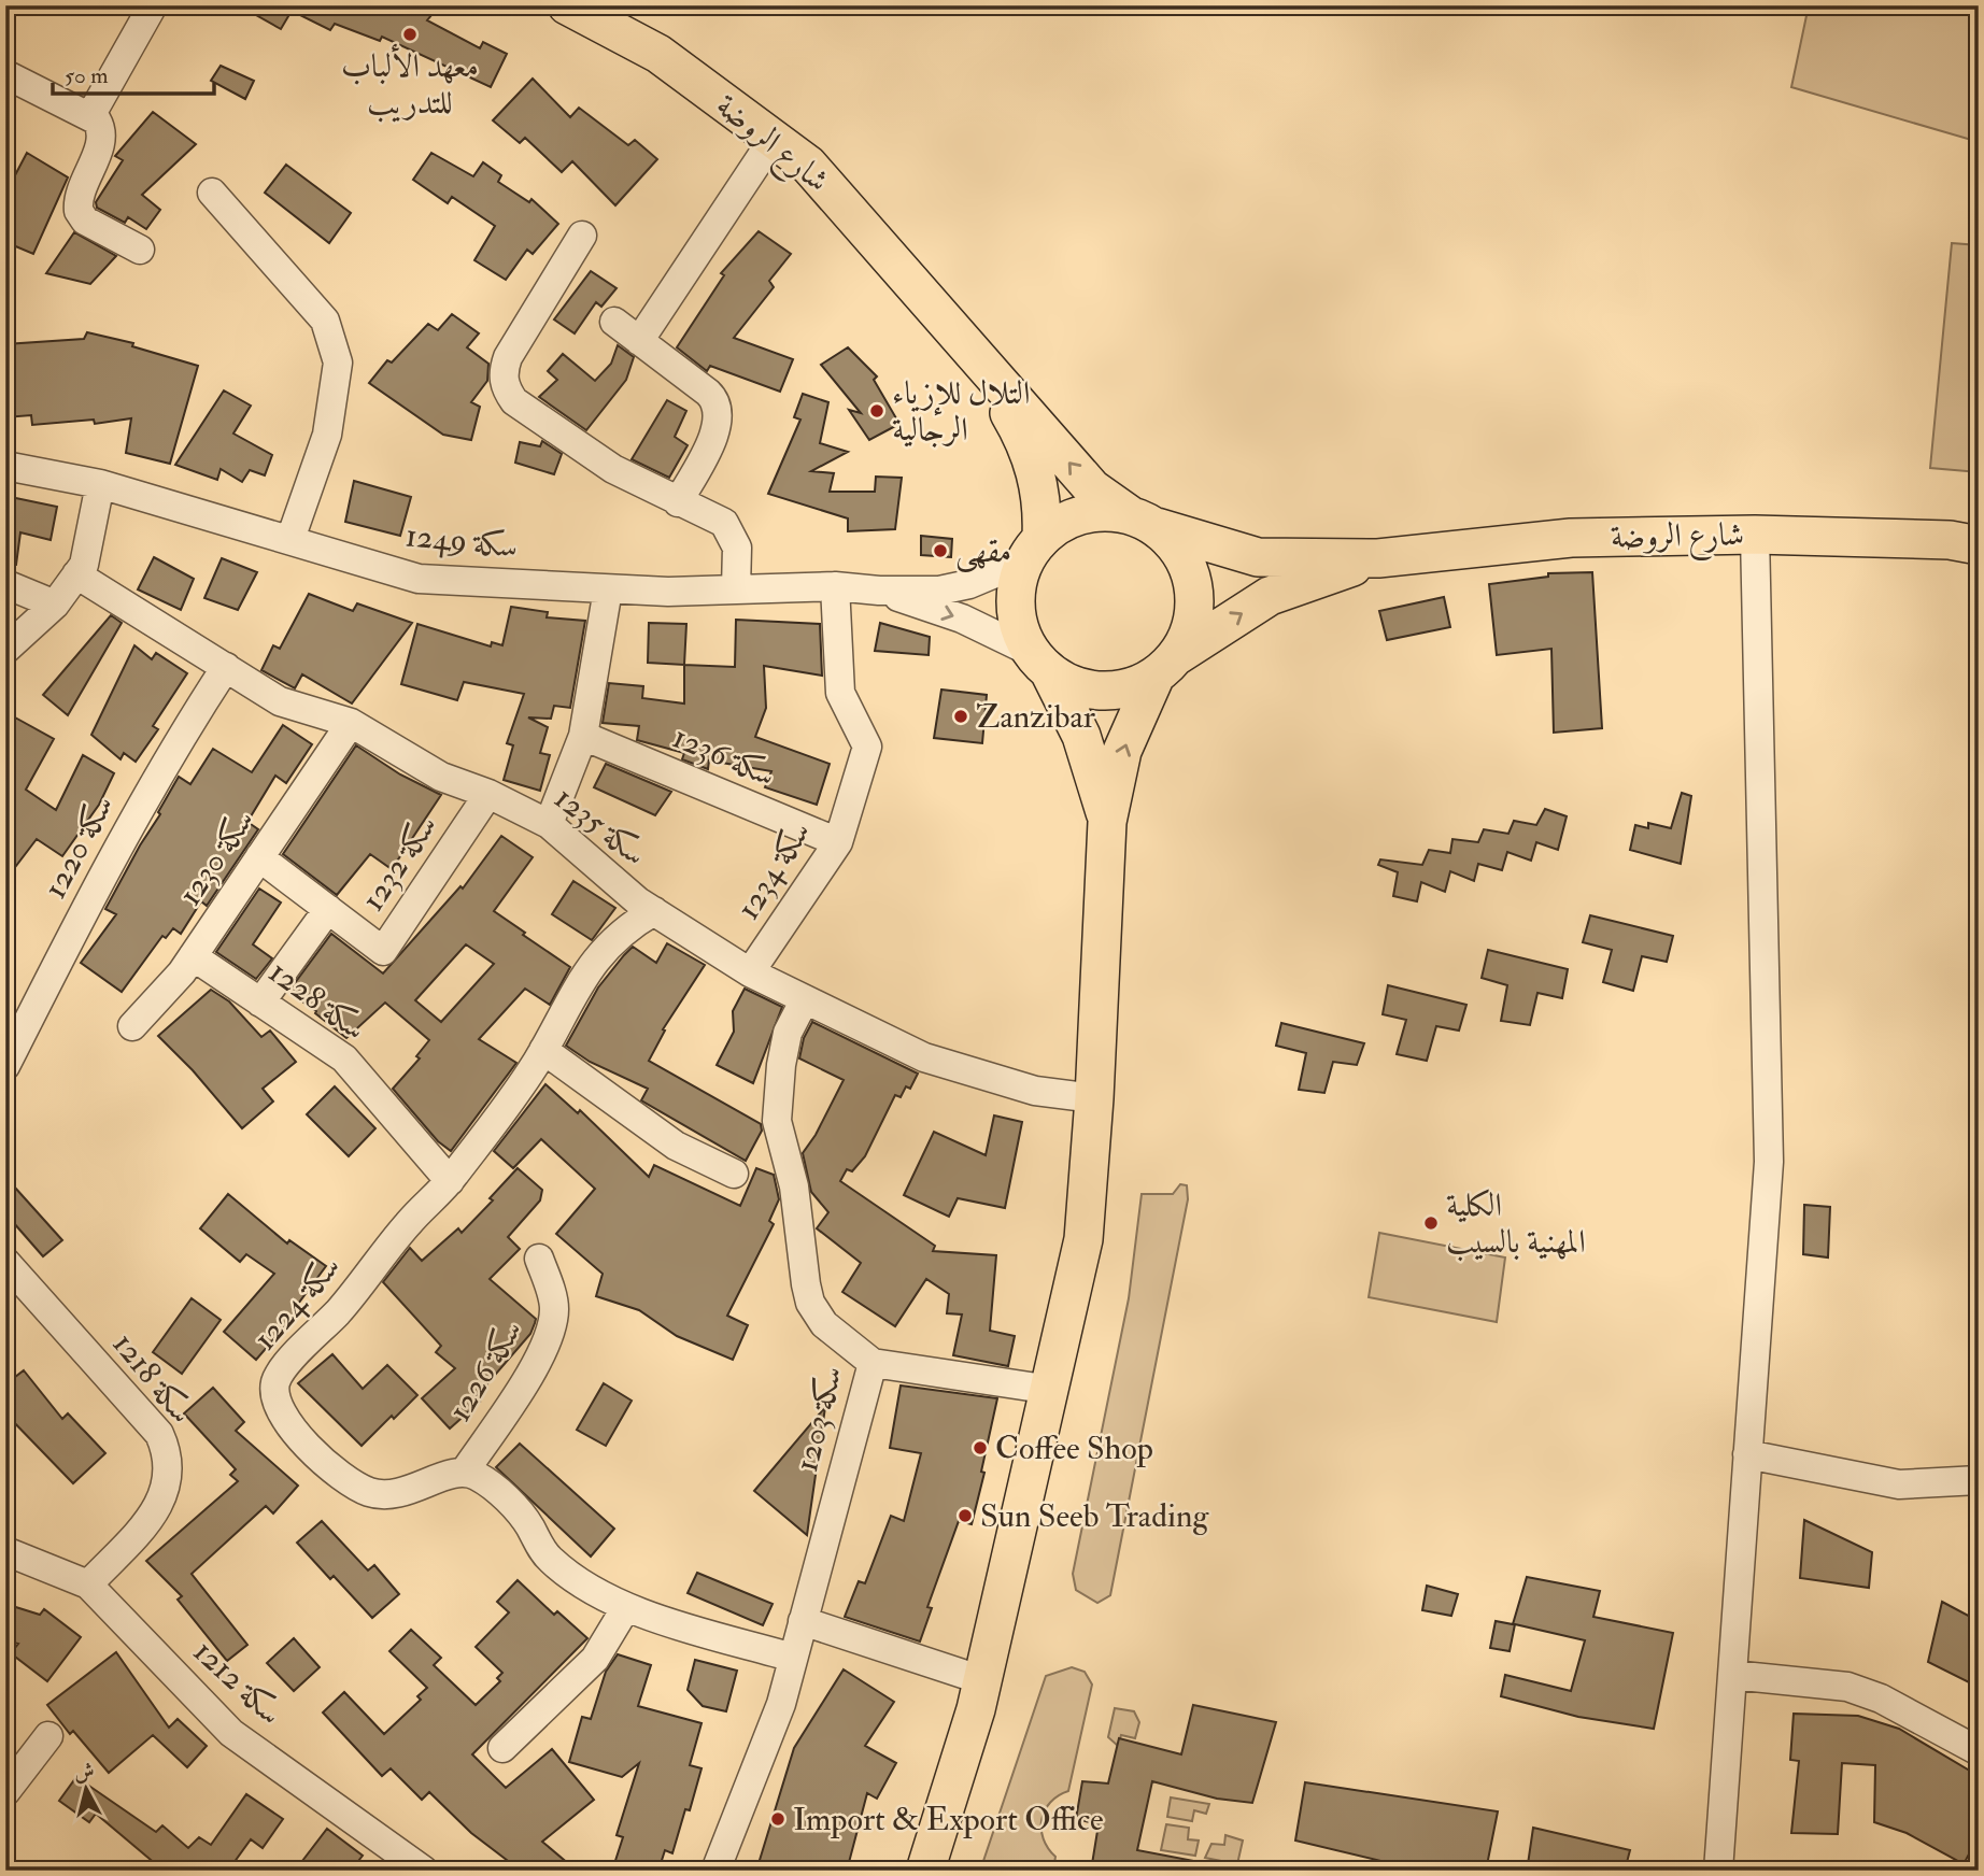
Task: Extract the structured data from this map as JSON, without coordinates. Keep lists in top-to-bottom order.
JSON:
{
  "streets": {
    "main road": ["شارع الروضة"],
    "street": [
      "سكة 1249",
      "سكة 1236",
      "سكة 1235",
      "سكة 1220",
      "سكة 1230",
      "سكة 1232",
      "سكة 1234",
      "سكة 1228",
      "سكة 1224",
      "سكة 1226",
      "سكة 1218",
      "سكة 1203",
      "سكة 1212"
    ]
  },
  "crossings": [
    ["شارع الروضة", "سكة 1249"],
    ["سكة 1249", "سكة 1234"],
    ["سكة 1236", "سكة 1234"],
    ["سكة 1235", "سكة 1220"],
    ["سكة 1235", "سكة 1230"],
    ["سكة 1235", "سكة 1232"],
    ["سكة 1235", "سكة 1234"],
    ["سكة 1235", "سكة 1224"],
    ["سكة 1235", "سكة 1203"],
    ["سكة 1230", "سكة 1232"],
    ["سكة 1230", "سكة 1228"],
    ["سكة 1232", "سكة 1228"],
    ["سكة 1228", "سكة 1224"],
    ["سكة 1224", "سكة 1226"],
    ["سكة 1218", "سكة 1212"]
  ],
  "places": [
    "معهد الألباب للتدريب",
    "التلال للإزياء الرجالية",
    "مقهى",
    "Zanzibar",
    "الكلية المهنية بالسيب",
    "Coffee Shop",
    "Sun Seeb Trading",
    "Import & Export Office"
  ],
  "scale_bar": "50 m",
  "north": "top"
}
